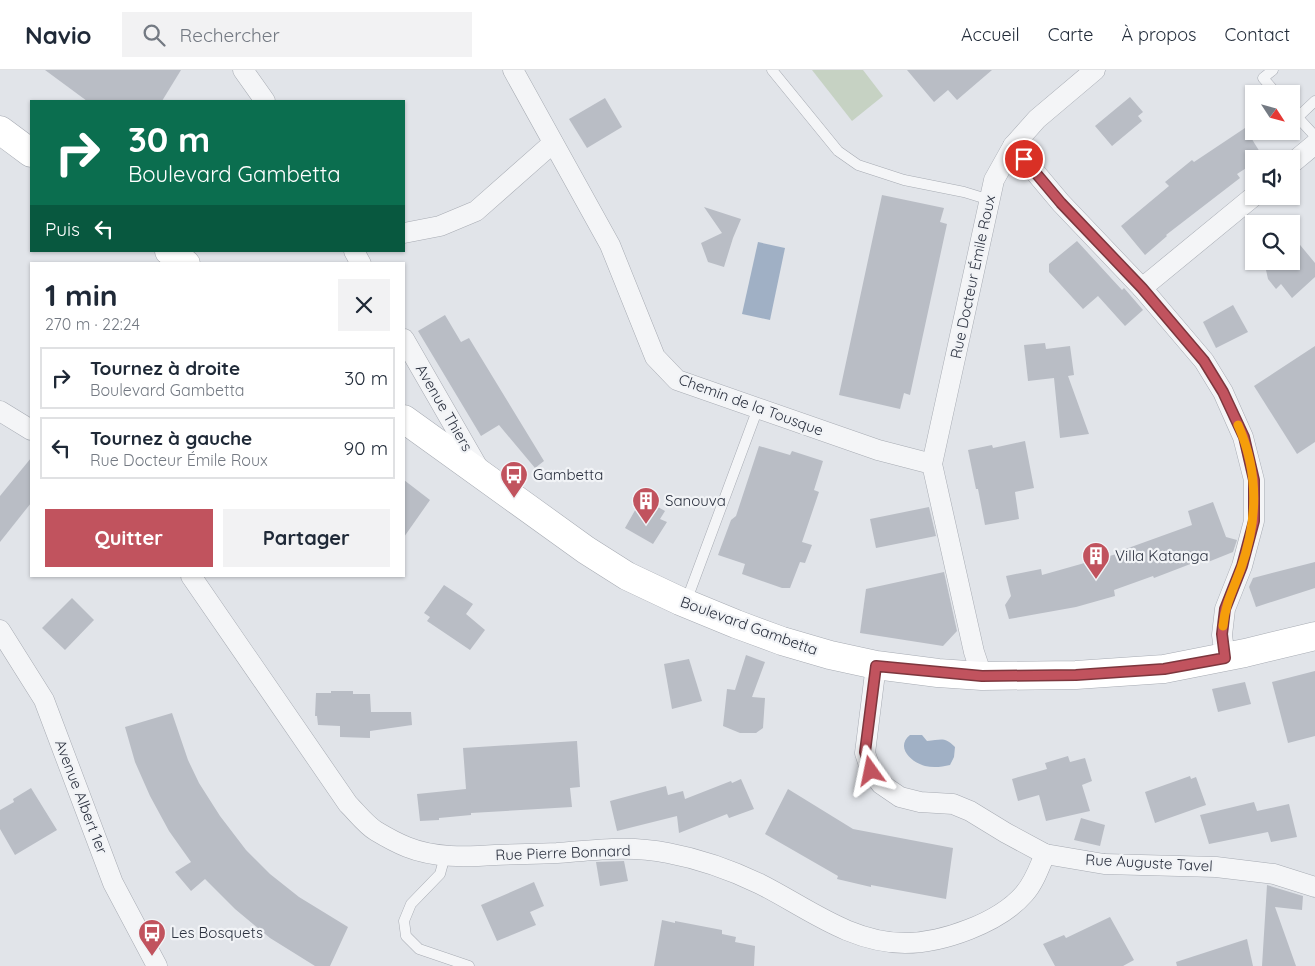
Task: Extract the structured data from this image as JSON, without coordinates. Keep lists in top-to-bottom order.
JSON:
{
  "streets": {
    "main road": ["Boulevard Gambetta"],
    "street": [
      "Rue Docteur Émile Roux",
      "Chemin de la Tousque",
      "Avenue Thiers",
      "Avenue Albert 1er",
      "Rue Pierre Bonnard",
      "Rue Auguste Tavel"
    ]
  },
  "crossings": [
    ["Rue Docteur Émile Roux", "Chemin de la Tousque"],
    ["Rue Docteur Émile Roux", "Boulevard Gambetta"],
    ["Avenue Thiers", "Boulevard Gambetta"],
    ["Boulevard Gambetta", "Rue Auguste Tavel"],
    ["Rue Pierre Bonnard", "Rue Auguste Tavel"]
  ],
  "places": {
    "bus stop": ["Gambetta", "Les Bosquets"],
    "building": ["Sanouva", "Villa Katanga"]
  },
  "north": "bottom right",
  "page": {
    "header": "Navio",
    "search": "Rechercher",
    "nav": [
      "Accueil",
      "Carte",
      "À propos",
      "Contact"
    ],
    "turn": ["30 m", "Boulevard Gambetta"],
    "then": "Puis",
    "heading": ["1 min", "270 m · 22:24"],
    "list": [
      {
        "name": "Tournez à droite",
        "note": "Boulevard Gambetta",
        "value": "30 m"
      },
      {
        "name": "Tournez à gauche",
        "note": "Rue Docteur Émile Roux",
        "value": "90 m"
      }
    ],
    "buttons": ["Quitter", "Partager"]
  }
}
